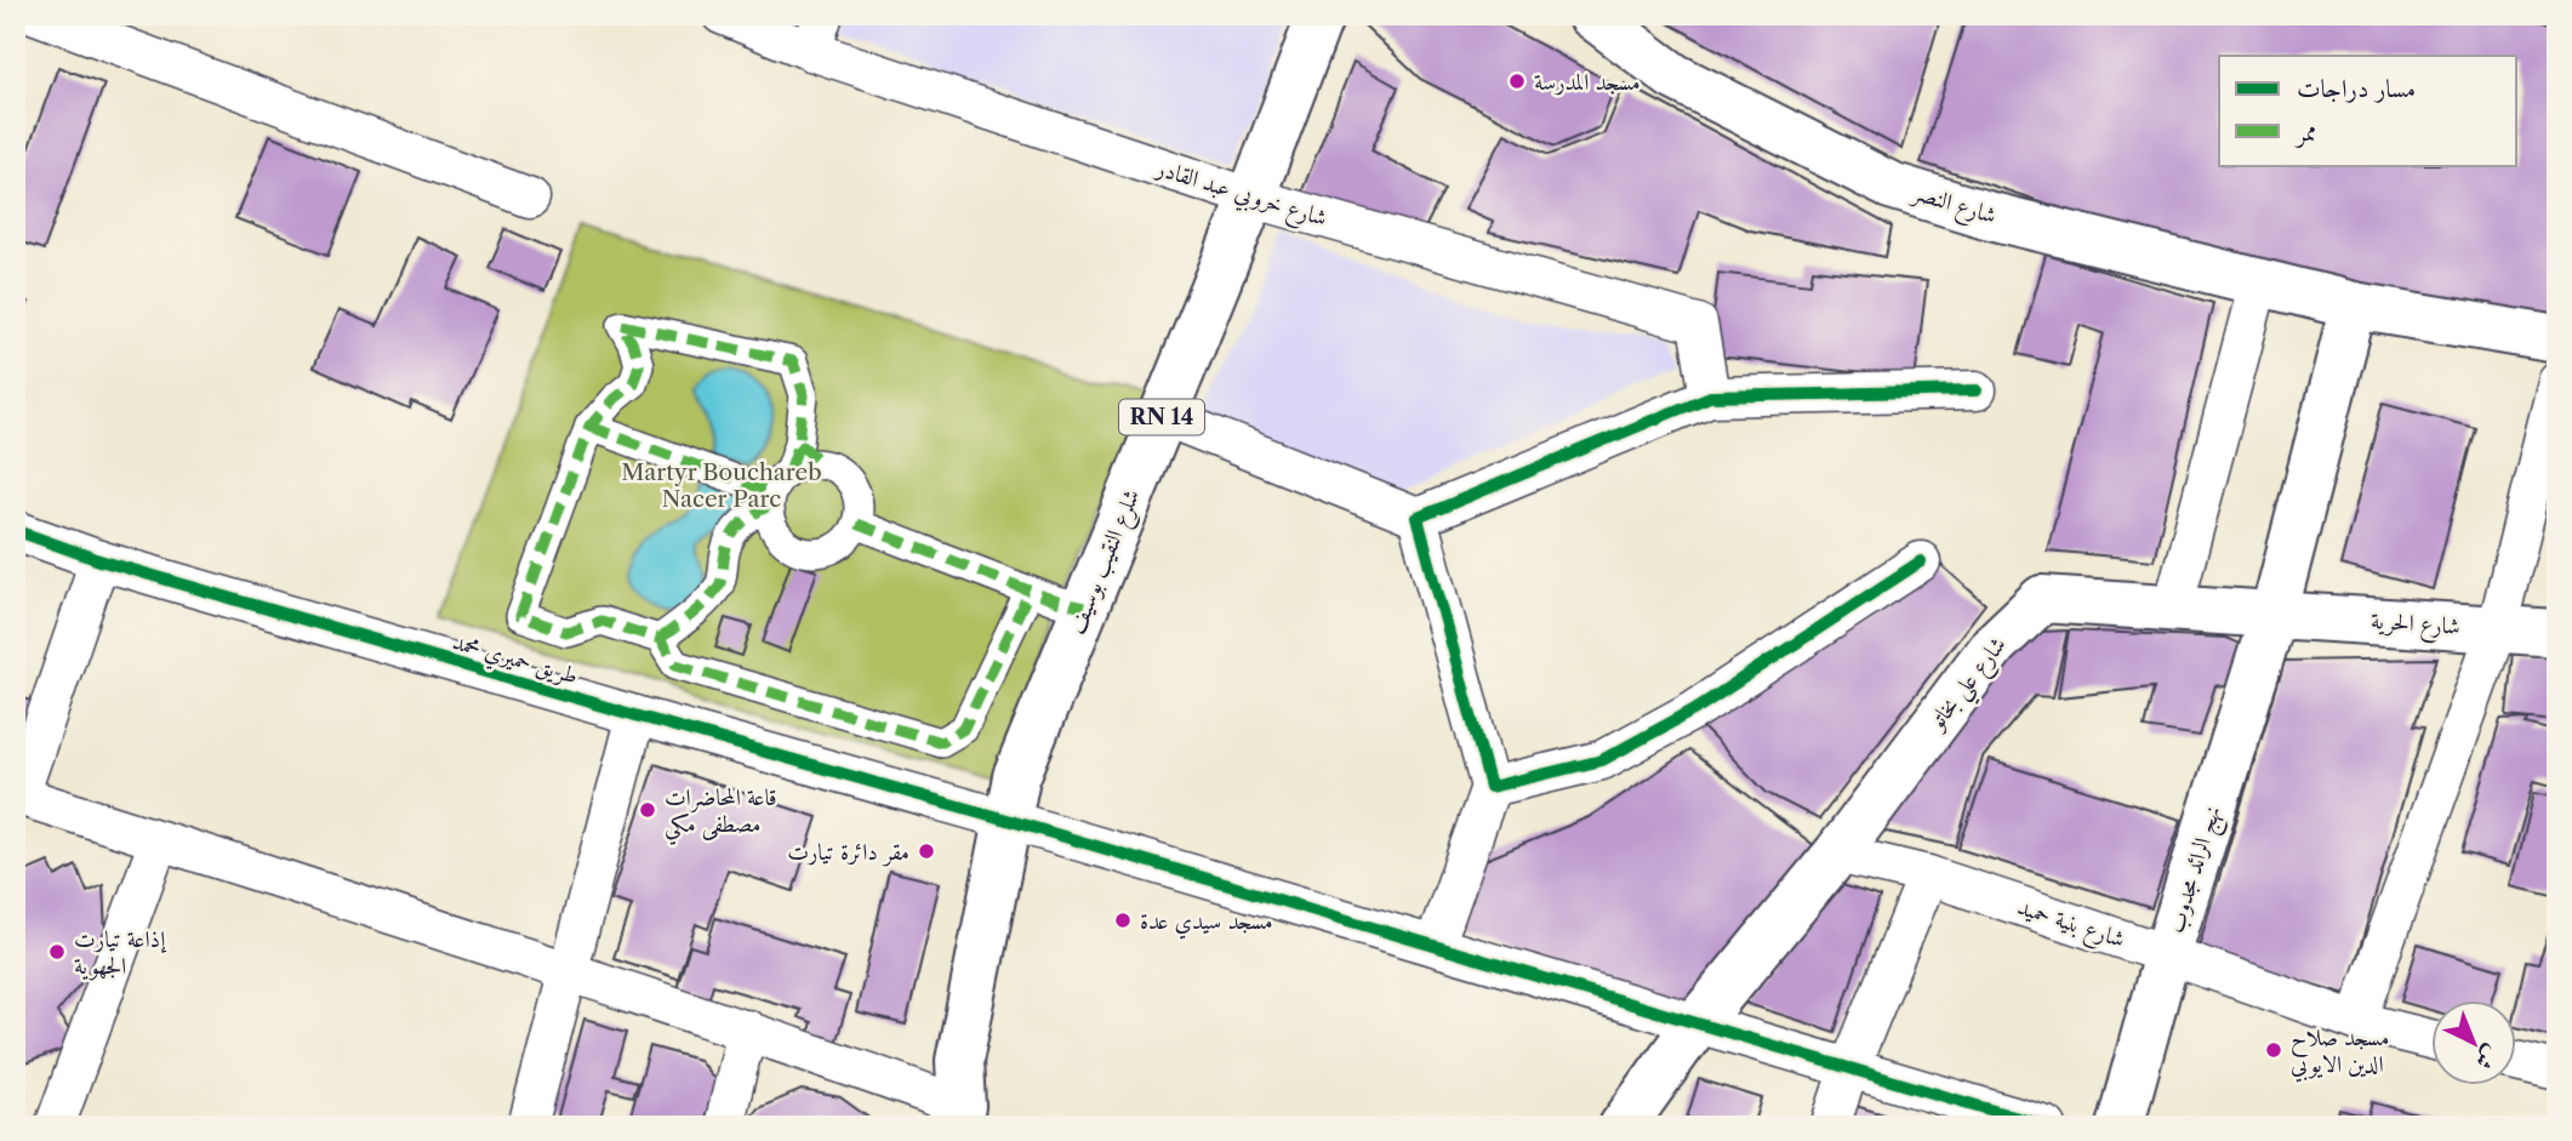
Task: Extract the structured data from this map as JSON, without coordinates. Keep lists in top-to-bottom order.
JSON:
{
  "streets": {
    "street": [
      "شارع خروبي عبد القادر",
      "شارع النصر",
      "RN 14",
      "شلرع النقيب بوسيف",
      "شارع الحرية",
      "طريق حميري محمد",
      "شارع علي بخاتو",
      "نهج الرائد مجدوب",
      "شارع بنية حميد"
    ]
  },
  "crossings": [
    ["شارع خروبي عبد القادر", "شلرع النقيب بوسيف"],
    ["شلرع النقيب بوسيف", "طريق حميري محمد"],
    ["شارع الحرية", "شارع علي بخاتو"],
    ["شارع الحرية", "نهج الرائد مجدوب"],
    ["طريق حميري محمد", "شارع علي بخاتو"],
    ["شارع علي بخاتو", "نهج الرائد مجدوب"],
    ["شارع علي بخاتو", "شارع بنية حميد"],
    ["نهج الرائد مجدوب", "شارع بنية حميد"]
  ],
  "parks": ["Martyr Bouchareb Nacer Parc"],
  "places": [
    "مسجد المدرسة",
    "قاعة المحاضرات مصطفى مكي",
    "مقر دائرة تيارت",
    "مسجد سيدي عدة",
    "إذاعة تيارت الجهوية",
    "مسجد صلاح الدين الايوبي"
  ],
  "legend": ["مسار دراجات", "ممر"],
  "north": "bottom right"
}
